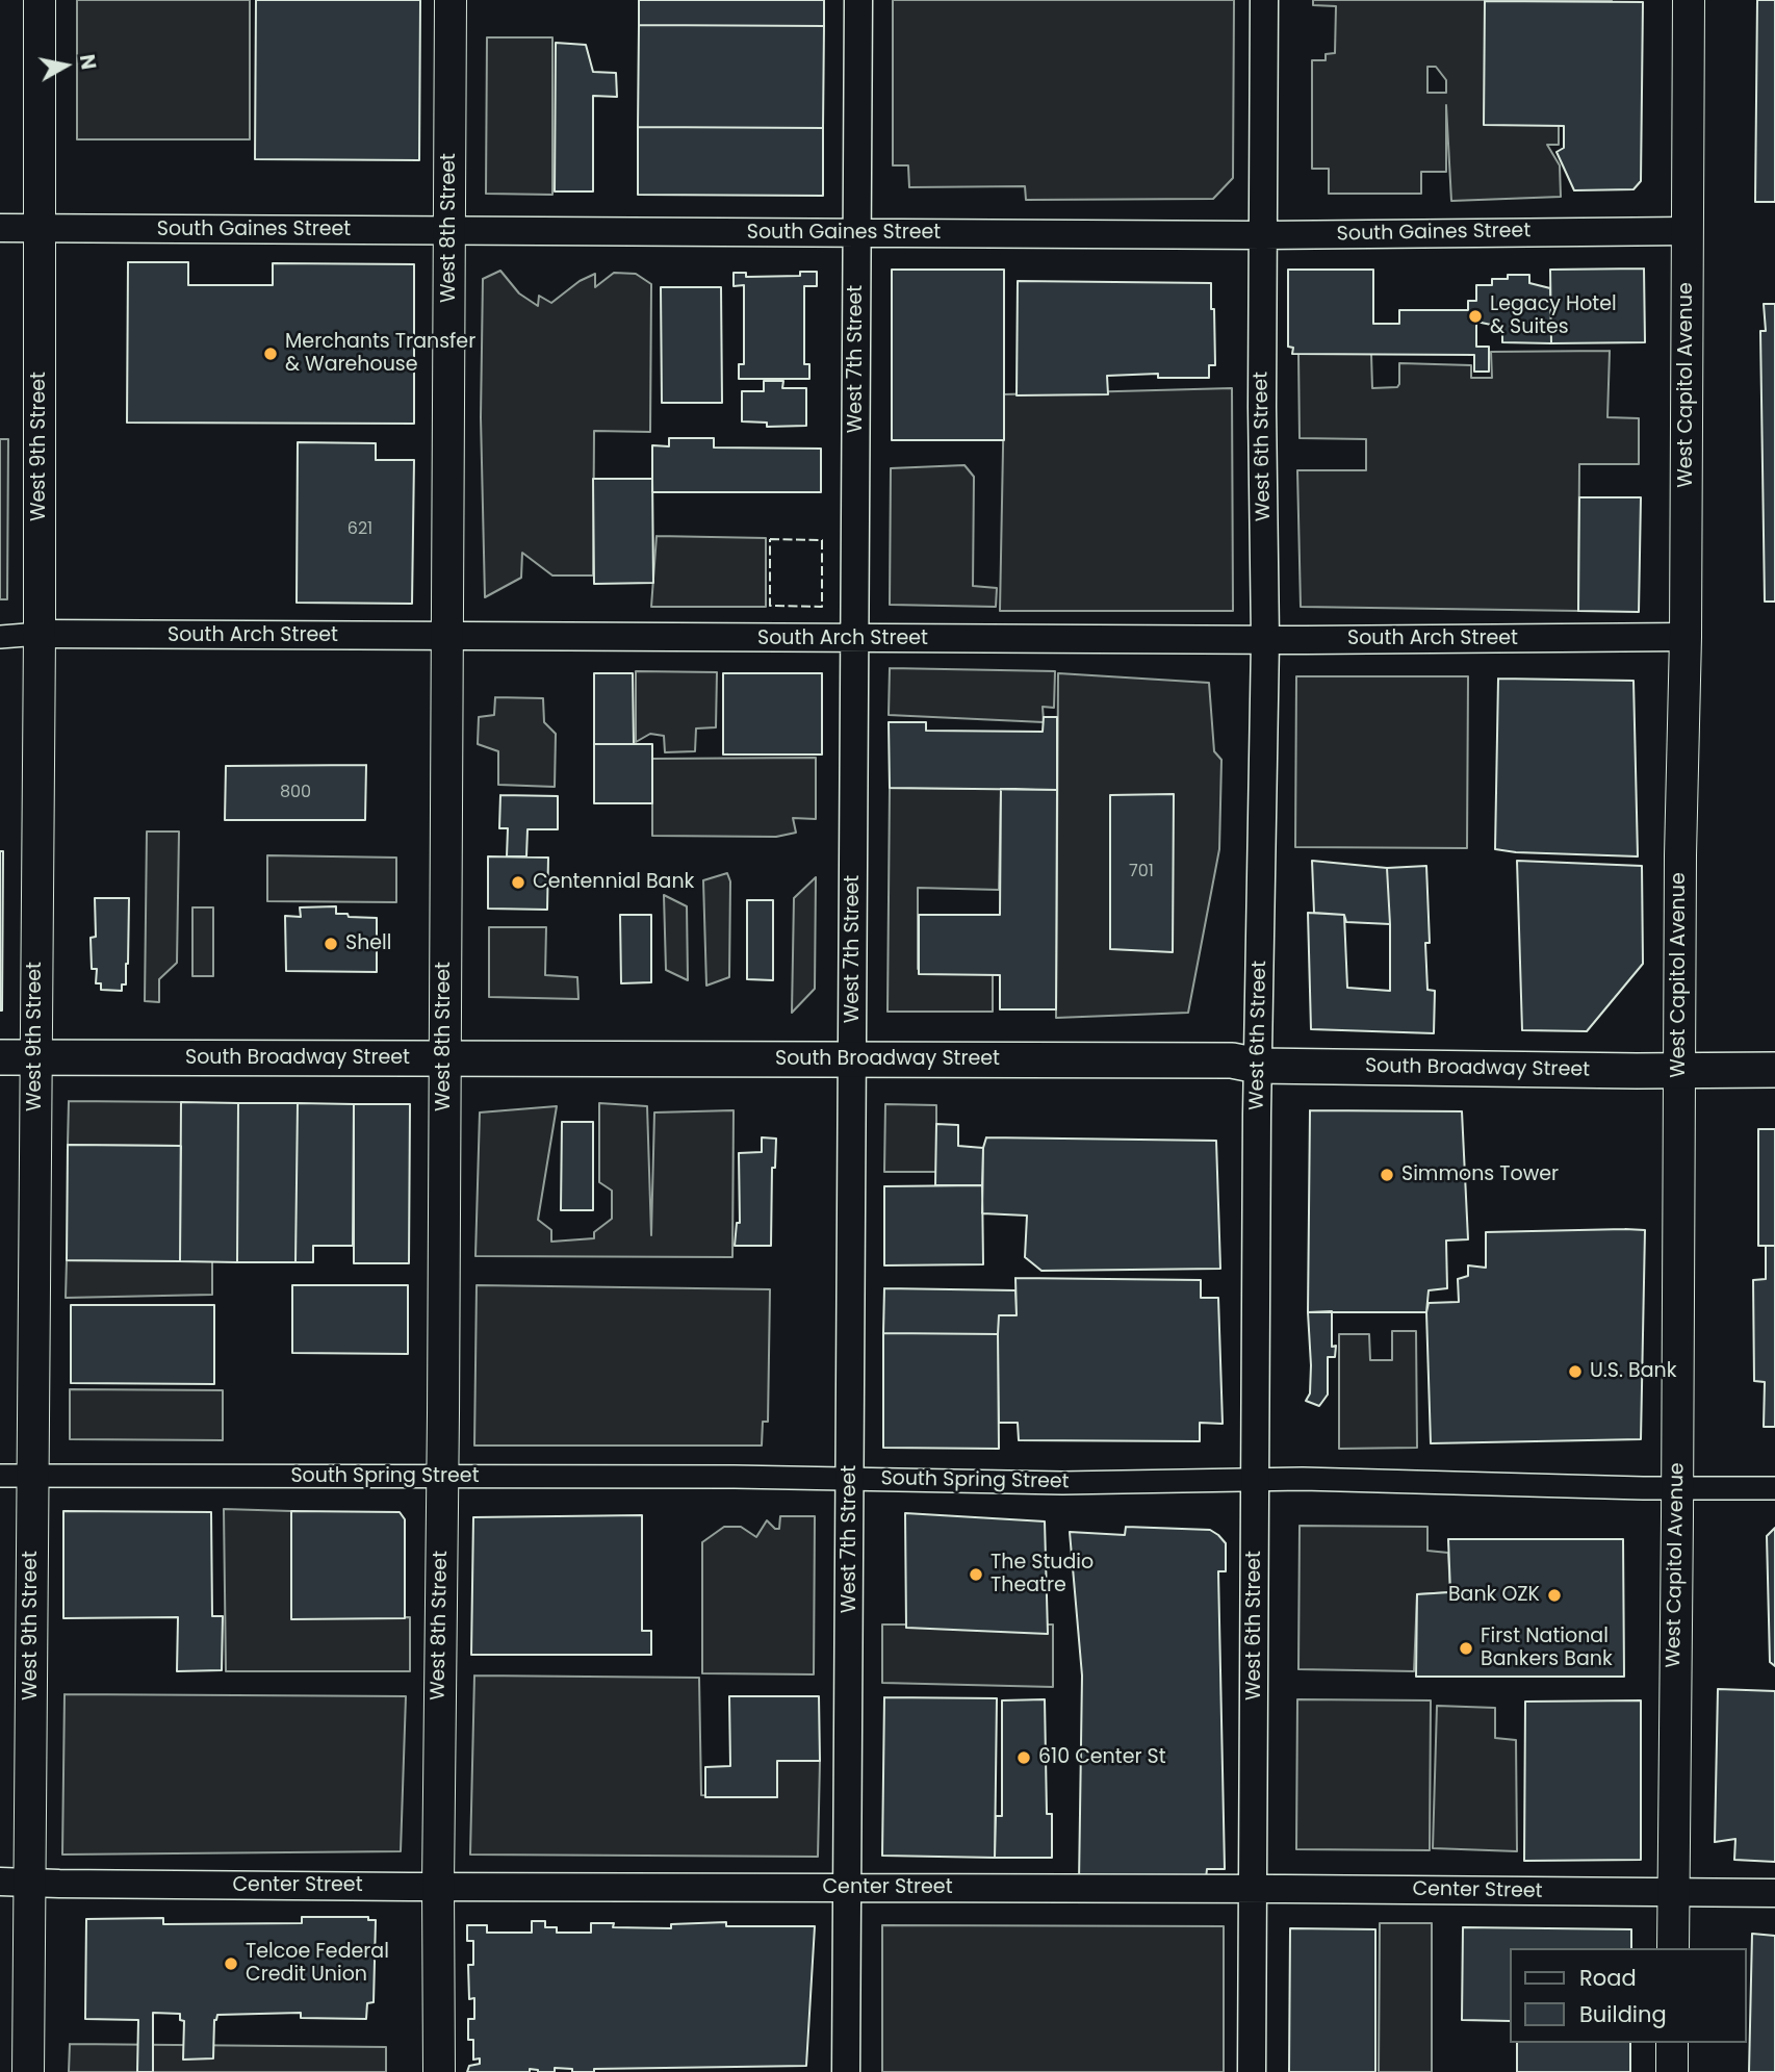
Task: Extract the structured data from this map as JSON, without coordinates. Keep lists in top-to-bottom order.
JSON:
{
  "streets": {
    "main road": [
      "West 8th Street",
      "West Capitol Avenue",
      "West 9th Street",
      "South Broadway Street"
    ],
    "street": [
      "South Gaines Street",
      "West 7th Street",
      "West 6th Street",
      "South Arch Street",
      "South Spring Street",
      "Center Street"
    ]
  },
  "crossings": [
    ["West 8th Street", "South Gaines Street"],
    ["West 8th Street", "South Arch Street"],
    ["West 8th Street", "South Broadway Street"],
    ["West 8th Street", "South Spring Street"],
    ["West 8th Street", "Center Street"],
    ["South Gaines Street", "West 7th Street"],
    ["South Gaines Street", "West Capitol Avenue"],
    ["South Gaines Street", "West 9th Street"],
    ["South Gaines Street", "West 6th Street"],
    ["West 7th Street", "South Arch Street"],
    ["West 7th Street", "South Broadway Street"],
    ["West 7th Street", "South Spring Street"],
    ["West 7th Street", "Center Street"],
    ["West Capitol Avenue", "South Arch Street"],
    ["West Capitol Avenue", "South Broadway Street"],
    ["West Capitol Avenue", "South Spring Street"],
    ["West Capitol Avenue", "Center Street"],
    ["West 9th Street", "South Arch Street"],
    ["West 9th Street", "South Broadway Street"],
    ["West 9th Street", "South Spring Street"],
    ["West 9th Street", "Center Street"],
    ["West 6th Street", "South Arch Street"],
    ["West 6th Street", "South Broadway Street"],
    ["West 6th Street", "South Spring Street"],
    ["West 6th Street", "Center Street"]
  ],
  "places": [
    "Legacy Hotel & Suites",
    "Merchants Transfer & Warehouse",
    "Centennial Bank",
    "Shell",
    "Simmons Tower",
    "U.S. Bank",
    "The Studio Theatre",
    "Bank OZK",
    "First National Bankers Bank",
    "610 Center St",
    "Telcoe Federal Credit Union"
  ],
  "house_numbers": ["621", "800", "701"],
  "legend": ["Road", "Building"],
  "north": "right"
}
